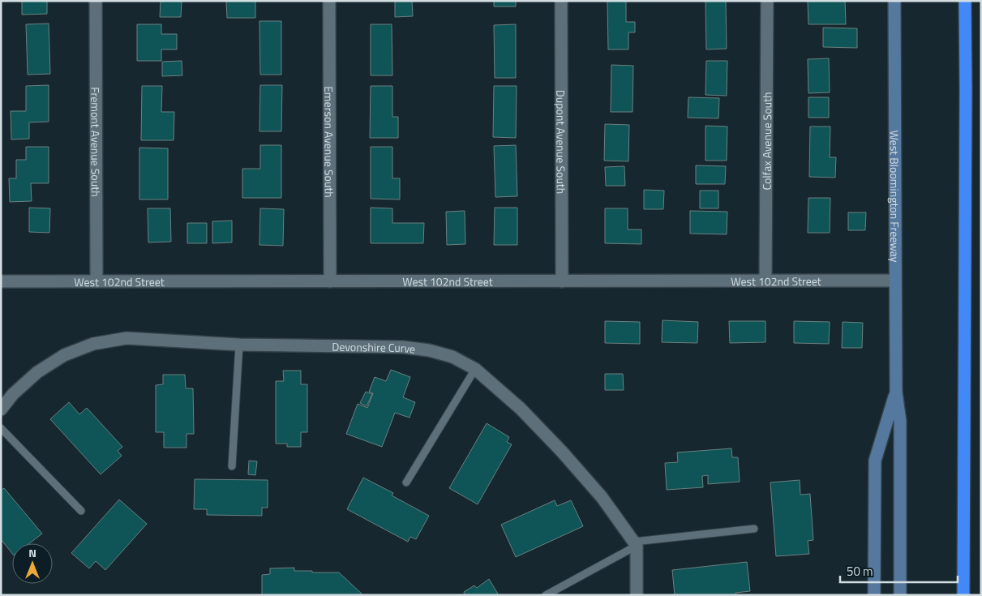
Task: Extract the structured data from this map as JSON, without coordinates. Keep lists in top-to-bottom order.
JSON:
{
  "streets": {
    "street": [
      "Fremont Avenue South",
      "Emerson Avenue South",
      "Dupont Avenue South",
      "Colfax Avenue South",
      "West Bloomington Freeway",
      "West 102nd Street",
      "Devonshire Curve"
    ]
  },
  "crossings": [
    ["Fremont Avenue South", "West 102nd Street"],
    ["Emerson Avenue South", "West 102nd Street"],
    ["Dupont Avenue South", "West 102nd Street"],
    ["Colfax Avenue South", "West 102nd Street"],
    ["West Bloomington Freeway", "West 102nd Street"]
  ],
  "scale_bar": "50 m",
  "north": "top"
}
